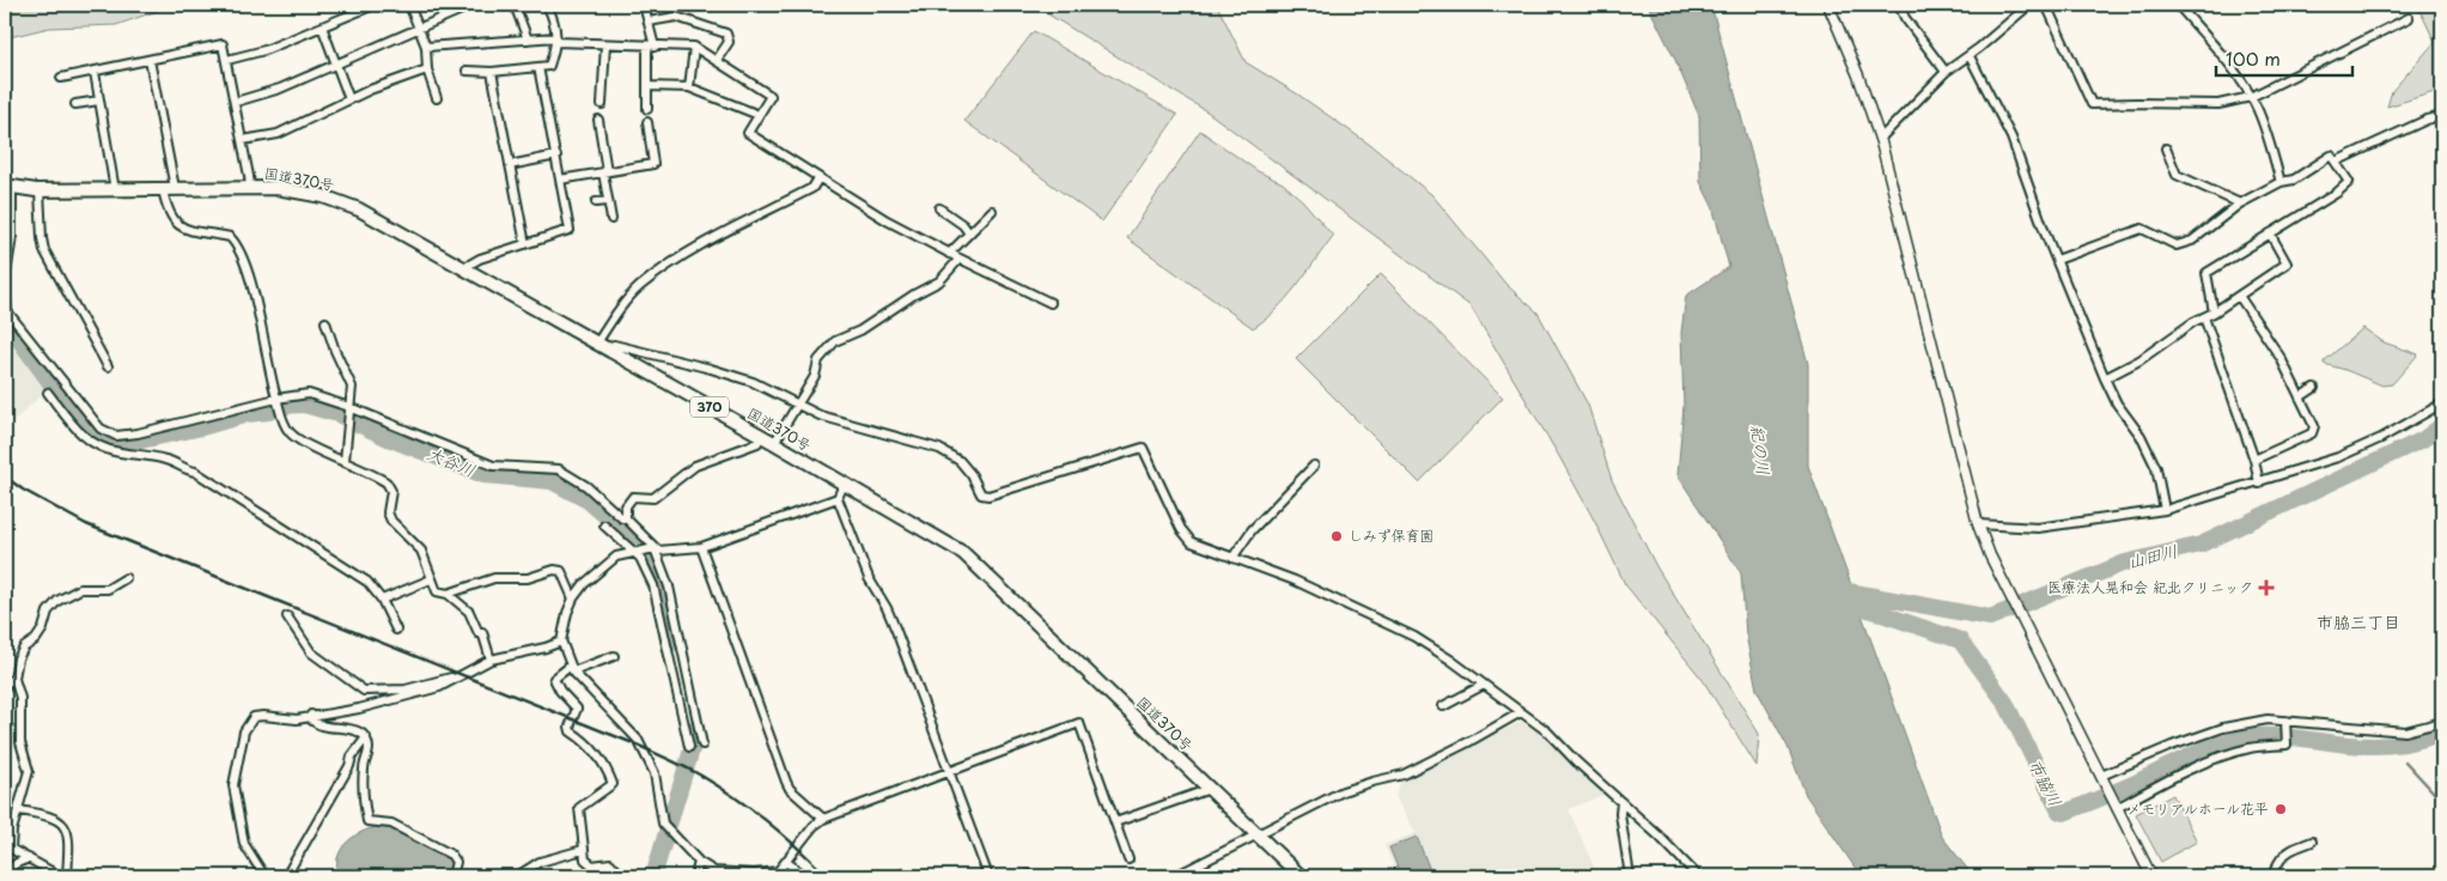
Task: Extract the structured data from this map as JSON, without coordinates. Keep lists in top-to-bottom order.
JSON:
{
  "streets": {
    "highway": ["国道370号", "370"]
  },
  "districts": ["市脇三丁目"],
  "water": [
    "紀の川",
    "大谷川",
    "山田川",
    "市脇川"
  ],
  "places": {
    "other": ["しみず保育園", "メモリアルホール花平"],
    "health": ["医療法人晃和会 紀北クリニック"]
  },
  "scale_bar": "100 m"
}
